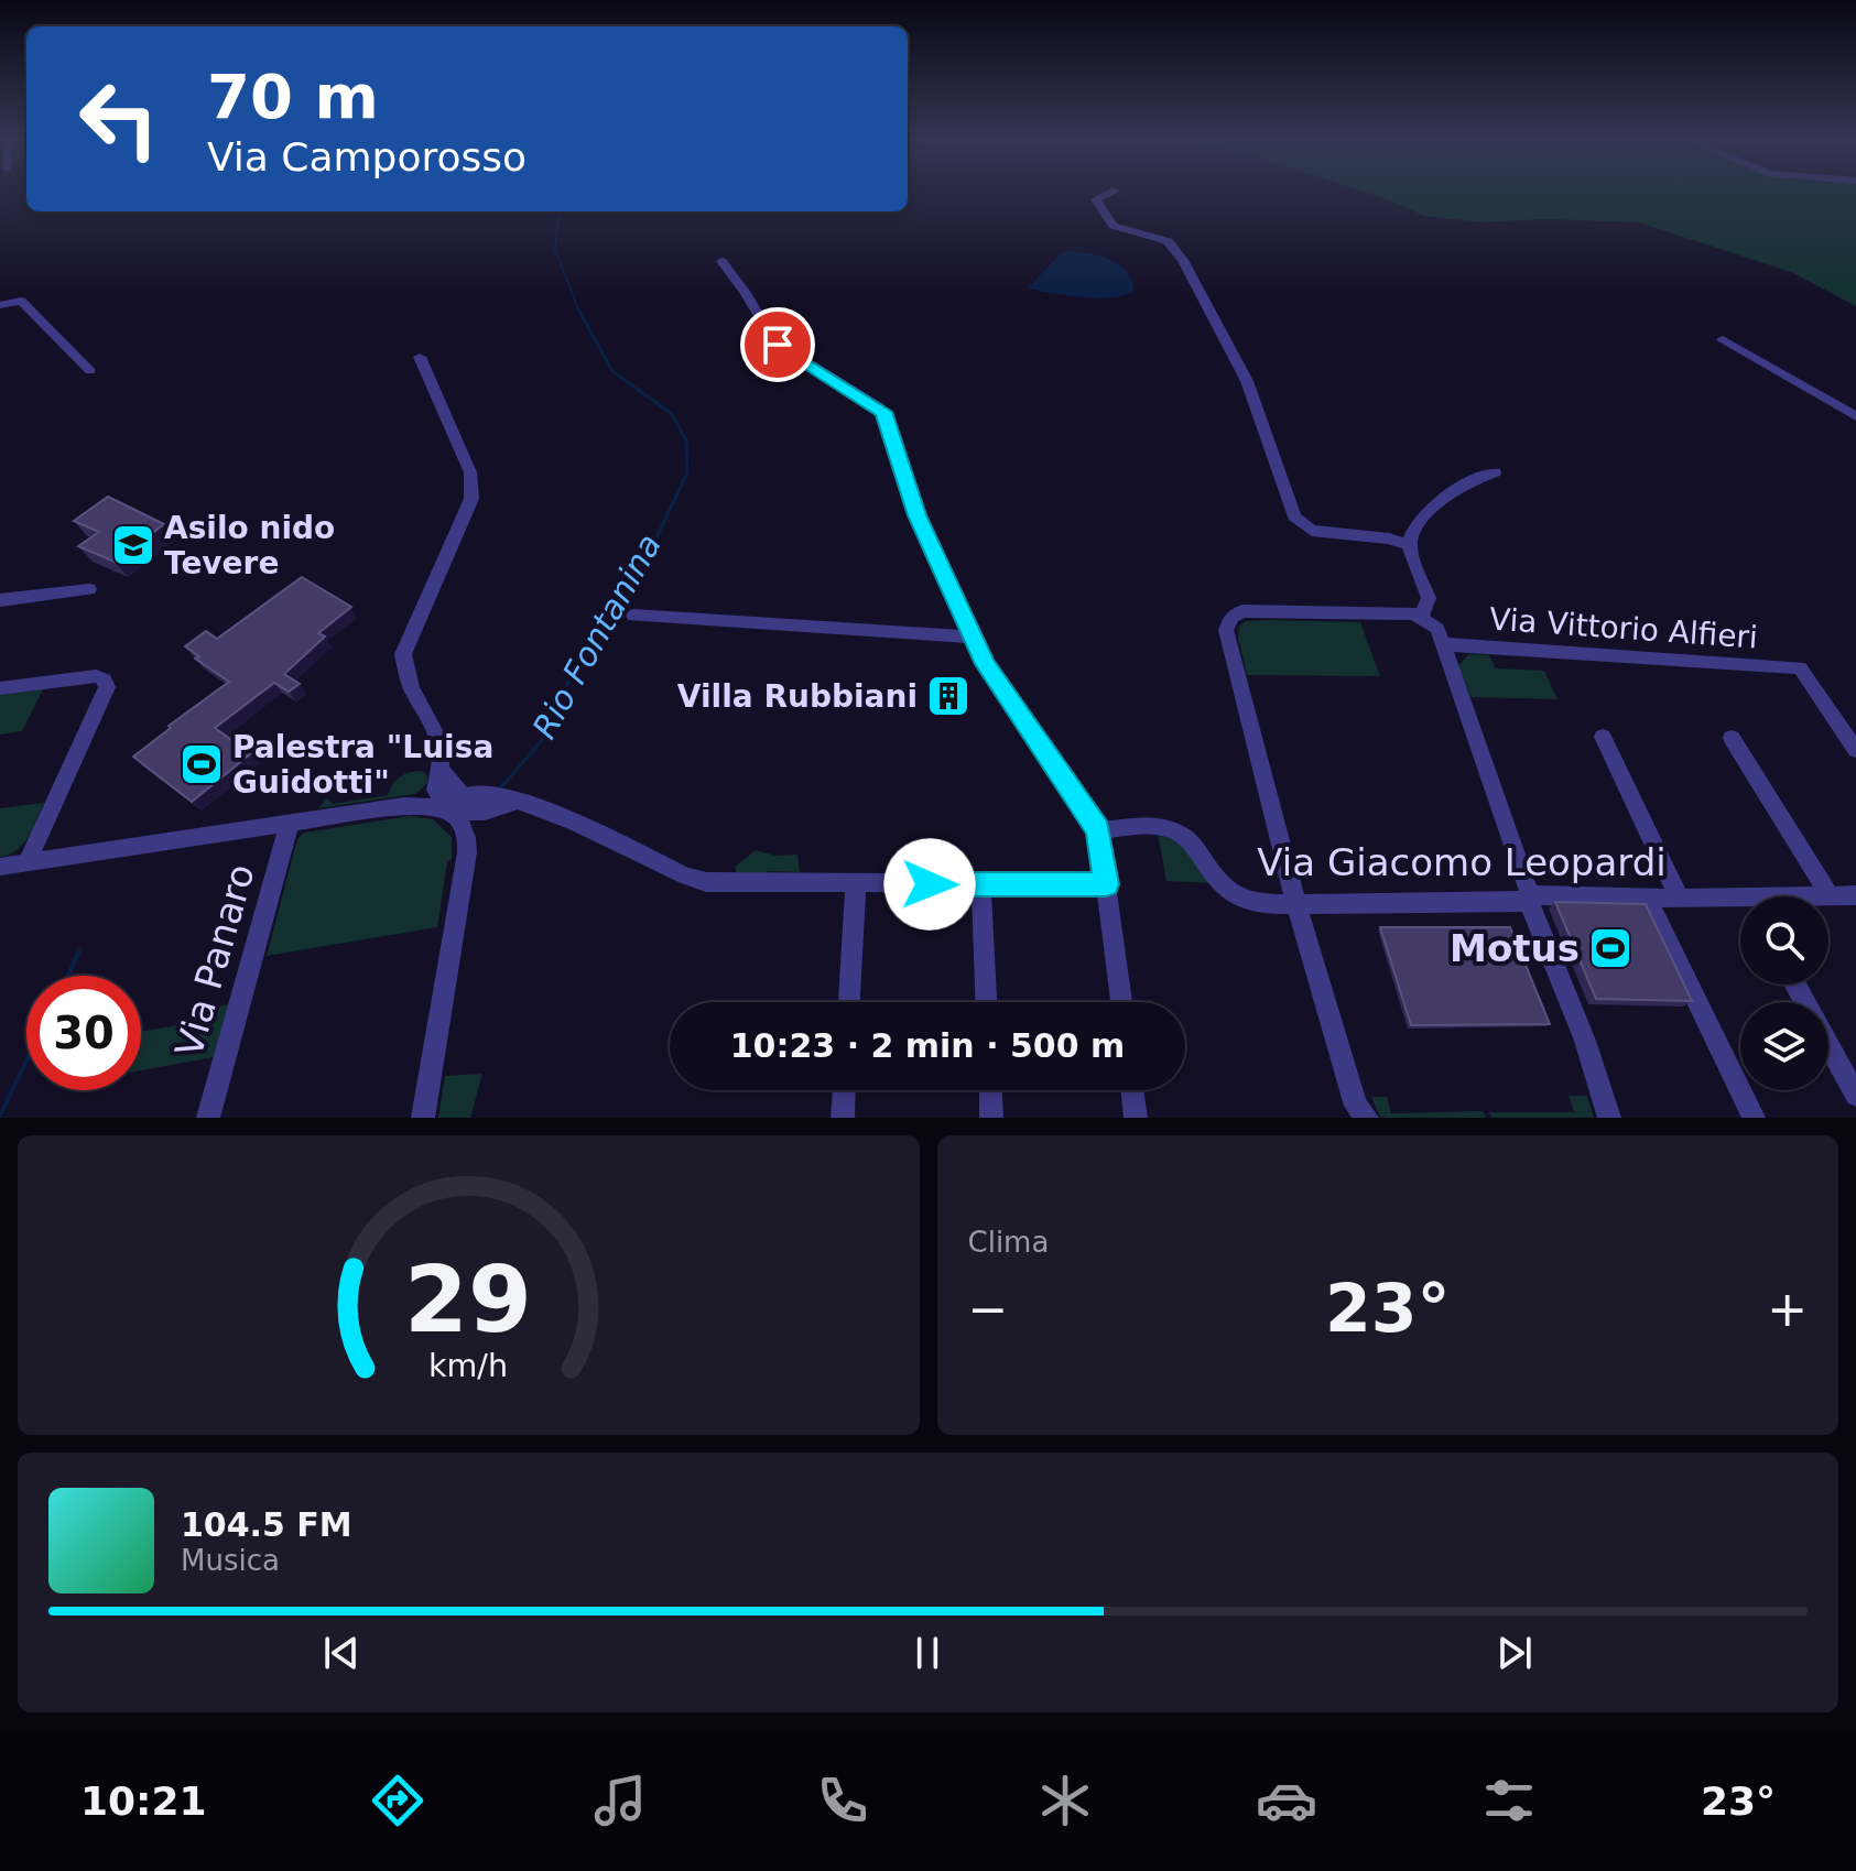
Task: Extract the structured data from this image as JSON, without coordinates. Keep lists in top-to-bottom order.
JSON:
{
  "streets": {
    "street": ["Via Vittorio Alfieri", "Via Giacomo Leopardi", "Via Panaro"]
  },
  "water": ["Rio Fontanina"],
  "places": {
    "school or university": ["Asilo nido Tevere"],
    "building": ["Villa Rubbiani"],
    "sports": ["Palestra \"Luisa Guidotti\"", "Motus"]
  },
  "page": {
    "turn": ["70 m", "Via Camporosso"],
    "limit": "30",
    "trip": "10:23 · 2 min · 500 m",
    "tile": "Clima",
    "heat": ["−", "23°", "+"],
    "song": ["104.5 FM", "Musica"],
    "tabs": ["10:21", "23°"],
    "gauge": ["29", "km/h"]
  }
}
